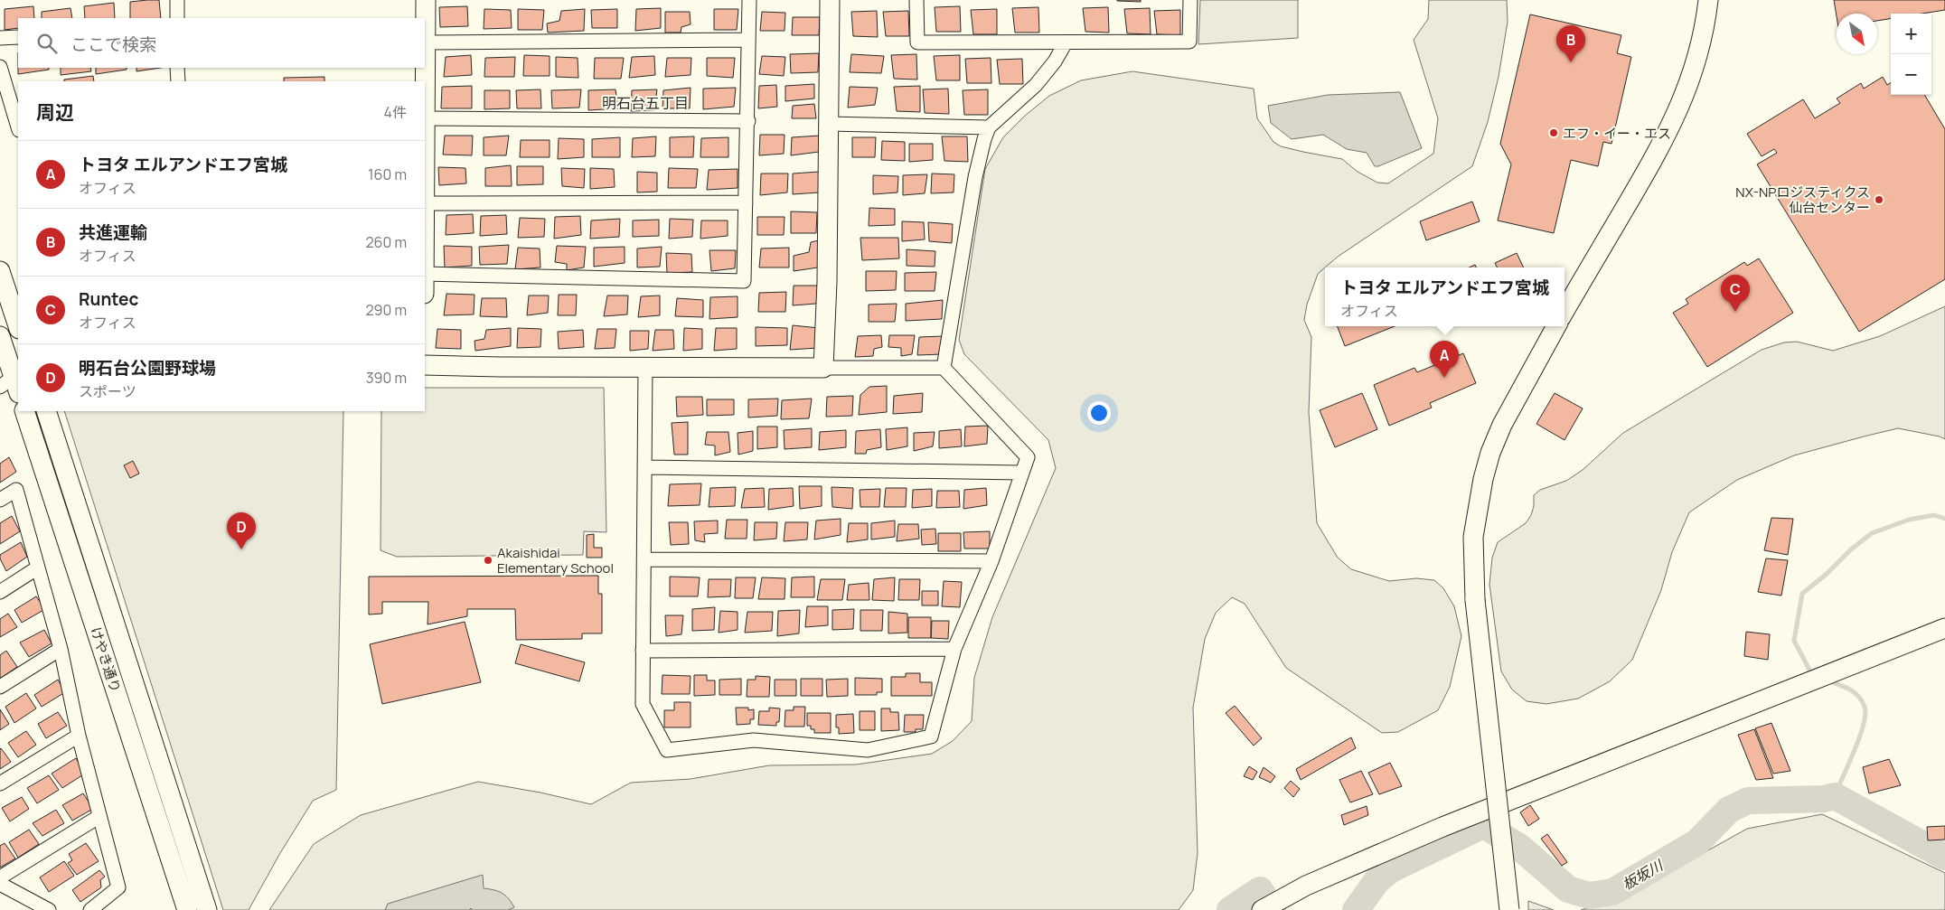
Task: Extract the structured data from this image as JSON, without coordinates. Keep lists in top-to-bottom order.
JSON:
{
  "streets": {
    "street": ["けやき通り"]
  },
  "districts": ["明石台五丁目"],
  "water": ["板坂川"],
  "places": ["エフ・イー・エス", "NX-NPロジスティクス 仙台センター", "Akaishidai Elementary School"],
  "north": "bottom right",
  "page": {
    "map_buttons": ["+", "−"],
    "search": "ここで検索",
    "pins": [
      "B",
      "C",
      "A",
      "D"
    ],
    "heading": ["周辺", "4件"],
    "list": [
      {
        "mark": "A",
        "name": "トヨタ エルアンドエフ宮城",
        "note": "オフィス",
        "value": "160 m"
      },
      {
        "mark": "B",
        "name": "共進運輸",
        "note": "オフィス",
        "value": "260 m"
      },
      {
        "mark": "C",
        "name": "Runtec",
        "note": "オフィス",
        "value": "290 m"
      },
      {
        "mark": "D",
        "name": "明石台公園野球場",
        "note": "スポーツ",
        "value": "390 m"
      }
    ],
    "popup": ["トヨタ エルアンドエフ宮城", "オフィス"]
  }
}
